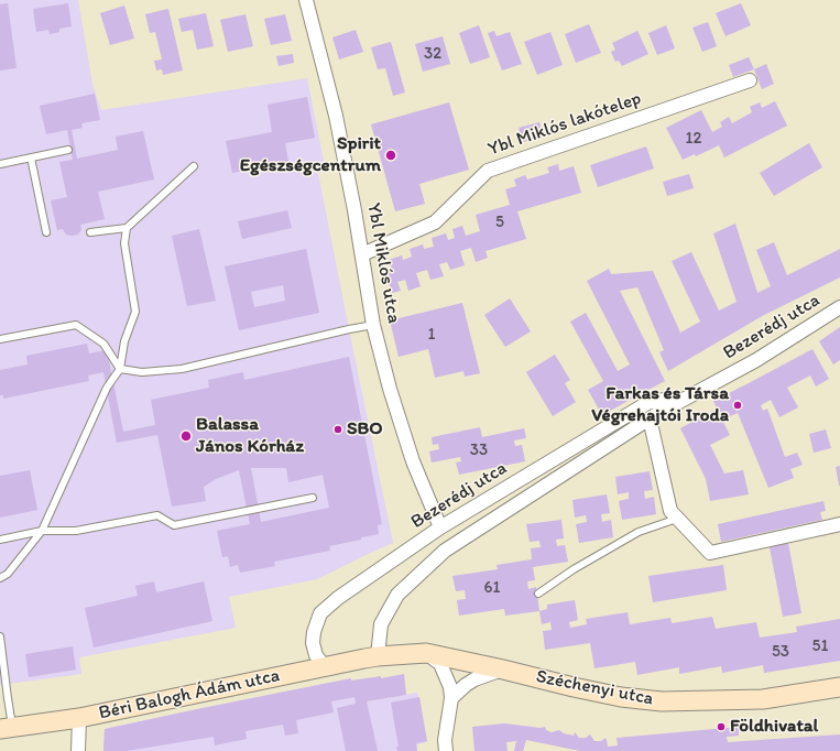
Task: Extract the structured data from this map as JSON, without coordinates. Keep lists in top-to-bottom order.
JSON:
{
  "streets": {
    "street": [
      "Ybl Miklós lakótelep",
      "Ybl Miklós utca",
      "Bezerédj utca",
      "Széchenyi utca",
      "Béri Balogh Ádám utca"
    ]
  },
  "crossings": [
    ["Ybl Miklós lakótelep", "Ybl Miklós utca"],
    ["Ybl Miklós utca", "Bezerédj utca"],
    ["Bezerédj utca", "Széchenyi utca"],
    ["Bezerédj utca", "Béri Balogh Ádám utca"],
    ["Széchenyi utca", "Béri Balogh Ádám utca"]
  ],
  "places": [
    "Spirit Egészségcentrum",
    "Farkas és Társa Végrehajtói Iroda",
    "SBO",
    "Balassa János Kórház",
    "Földhivatal"
  ],
  "house_numbers": [
    "32",
    "12",
    "5",
    "1",
    "33",
    "61",
    "51",
    "53"
  ]
}
